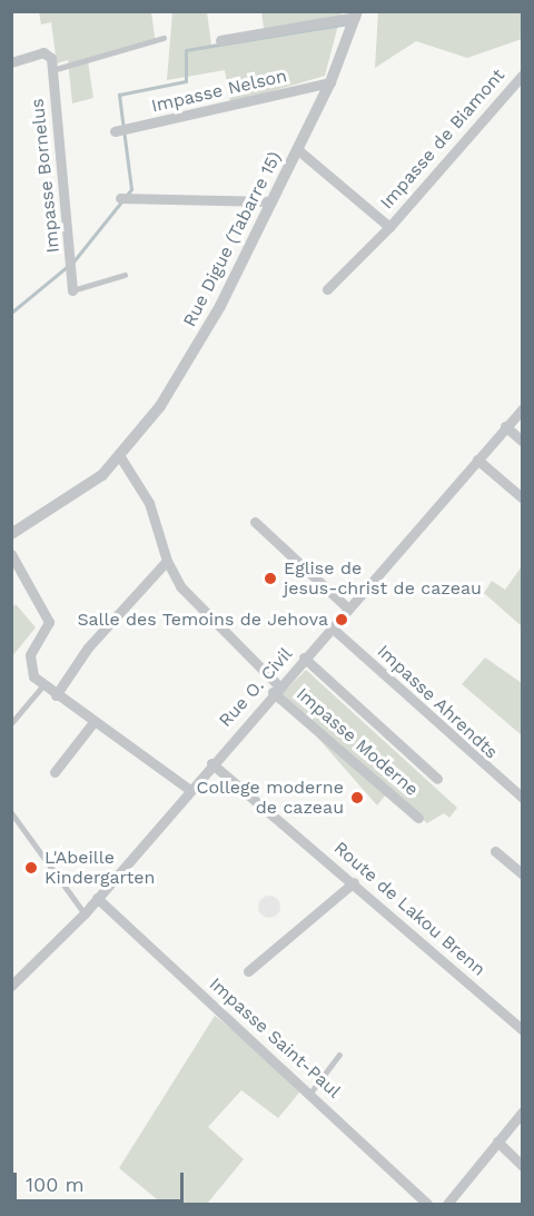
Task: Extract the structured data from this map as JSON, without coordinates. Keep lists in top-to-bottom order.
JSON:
{
  "streets": {
    "street": [
      "Impasse Nelson",
      "Impasse de Biamont",
      "Impasse Bornelus",
      "Rue Digue (Tabarre 15)",
      "Rue O. Civil",
      "Impasse Ahrendts",
      "Impasse Moderne",
      "Route de Lakou Brenn",
      "Impasse Saint-Paul"
    ]
  },
  "crossings": [
    ["Impasse Nelson", "Rue Digue (Tabarre 15)"],
    ["Impasse de Biamont", "Rue Digue (Tabarre 15)"],
    ["Rue Digue (Tabarre 15)", "Impasse Moderne"],
    ["Rue O. Civil", "Impasse Ahrendts"],
    ["Rue O. Civil", "Impasse Moderne"],
    ["Rue O. Civil", "Route de Lakou Brenn"],
    ["Rue O. Civil", "Impasse Saint-Paul"]
  ],
  "places": [
    "Eglise de jesus-christ de cazeau",
    "Salle des Temoins de Jehova",
    "College moderne de cazeau",
    "L'Abeille Kindergarten"
  ],
  "scale_bar": "100 m"
}
